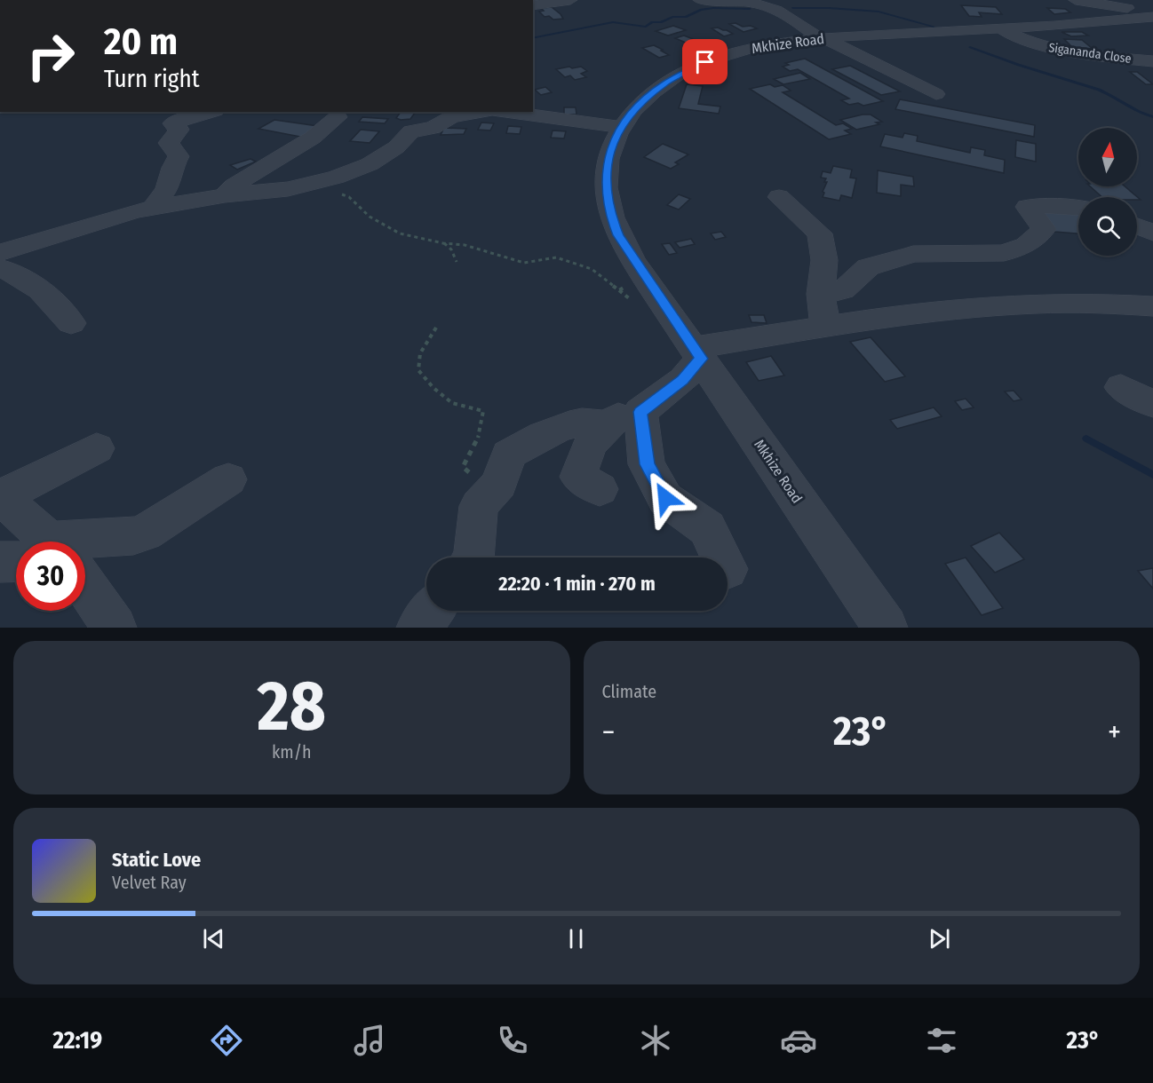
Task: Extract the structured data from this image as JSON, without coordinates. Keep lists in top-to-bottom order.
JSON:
{
  "streets": {
    "street": ["Mkhize Road", "Sigananda Close"]
  },
  "crossings": [
    ["Mkhize Road", "Sigananda Close"]
  ],
  "north": "top",
  "page": {
    "turn": ["20 m", "Turn right"],
    "limit": "30",
    "trip": "22:20 · 1 min · 270 m",
    "tile": [
      ["28", "km/h"],
      "Climate"
    ],
    "heat": ["−", "23°", "+"],
    "song": ["Static Love", "Velvet Ray"],
    "tabs": ["22:19", "23°"]
  }
}
